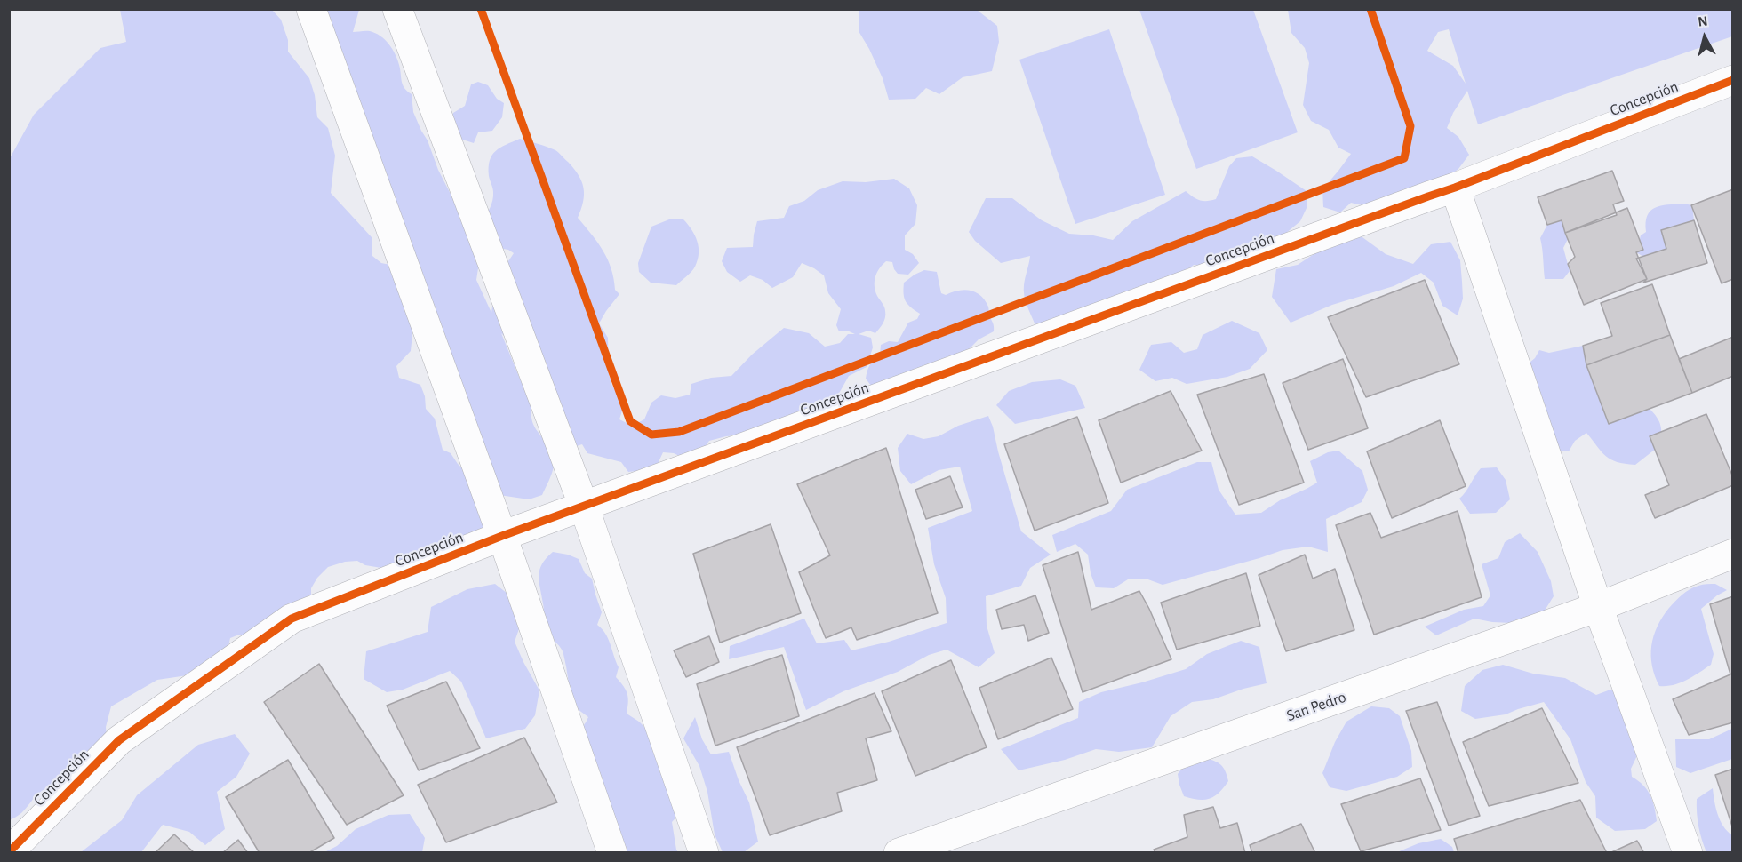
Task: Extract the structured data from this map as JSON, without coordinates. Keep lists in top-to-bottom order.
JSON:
{
  "streets": {
    "street": ["Concepción", "San Pedro"]
  },
  "north": "top"
}
